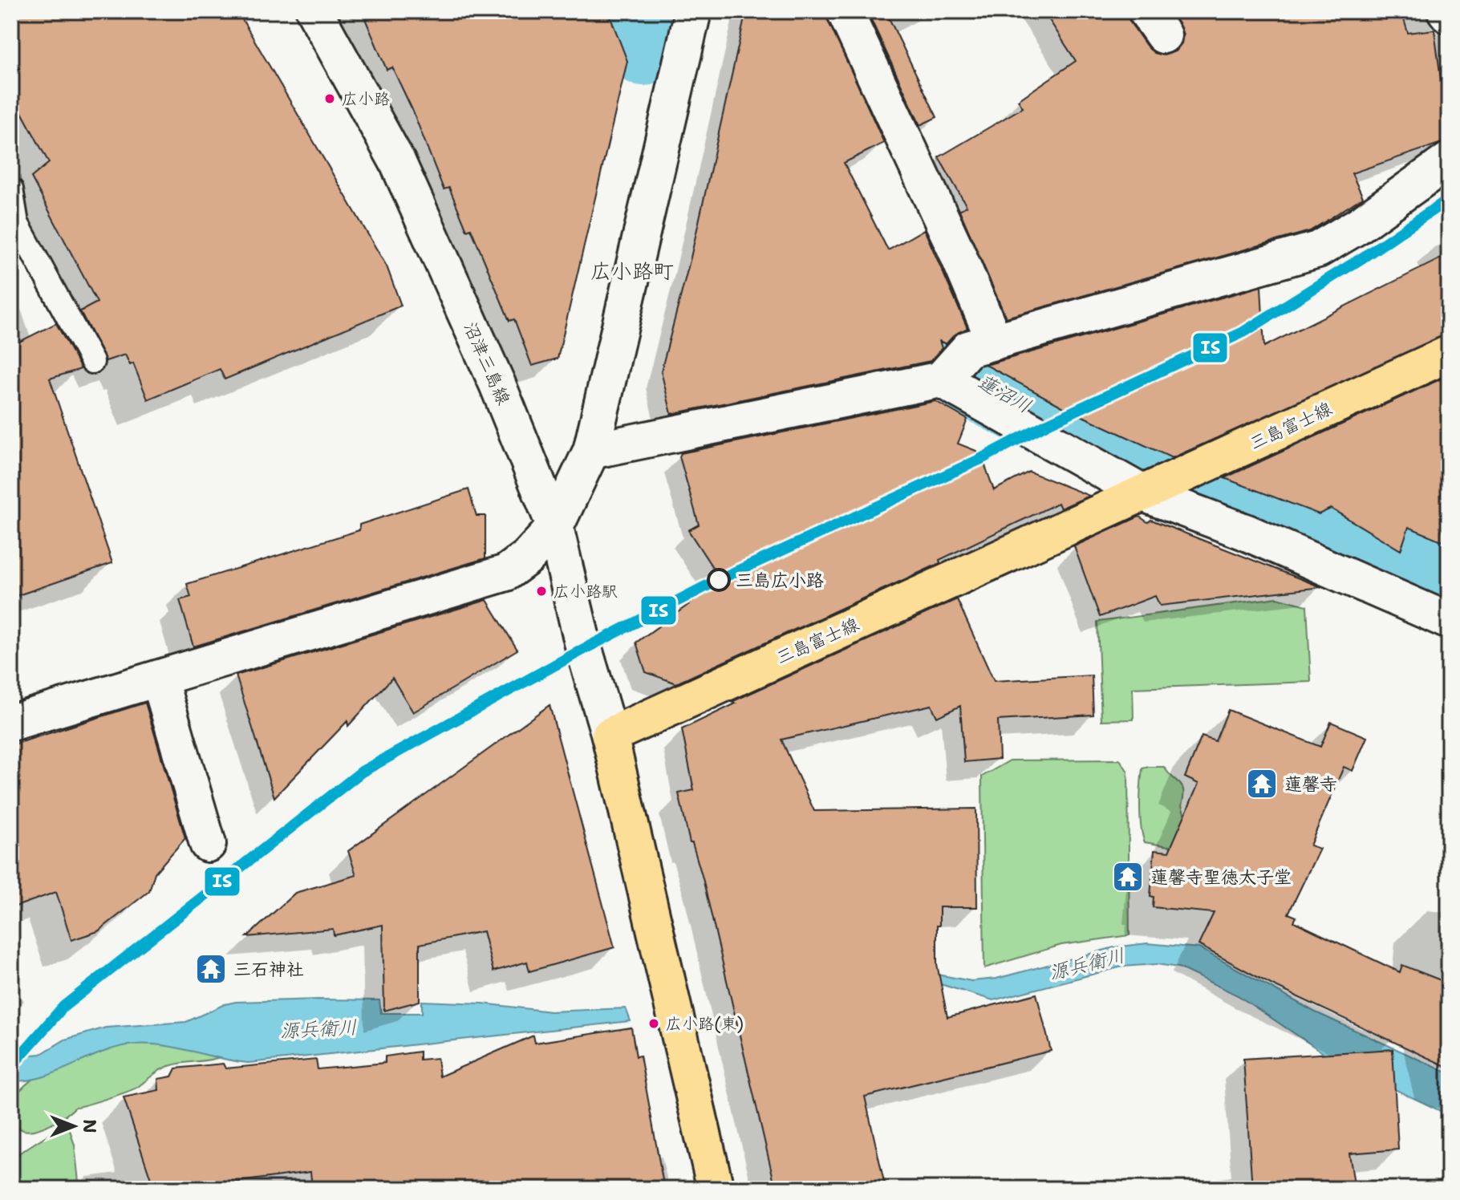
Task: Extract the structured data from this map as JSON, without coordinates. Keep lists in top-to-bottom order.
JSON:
{
  "streets": {
    "main road": ["三島富士線"],
    "street": ["沼津三島線"]
  },
  "crossings": [
    ["沼津三島線", "三島富士線"]
  ],
  "districts": ["広小路町"],
  "water": ["蓮沼川", "源兵衛川"],
  "places": {
    "other": [
      "広小路",
      "三島広小路",
      "広小路駅",
      "広小路(東)"
    ],
    "temple": ["蓮馨寺", "蓮馨寺聖徳太子堂", "三石神社"]
  },
  "lines": ["transit line IS"],
  "north": "right"
}
